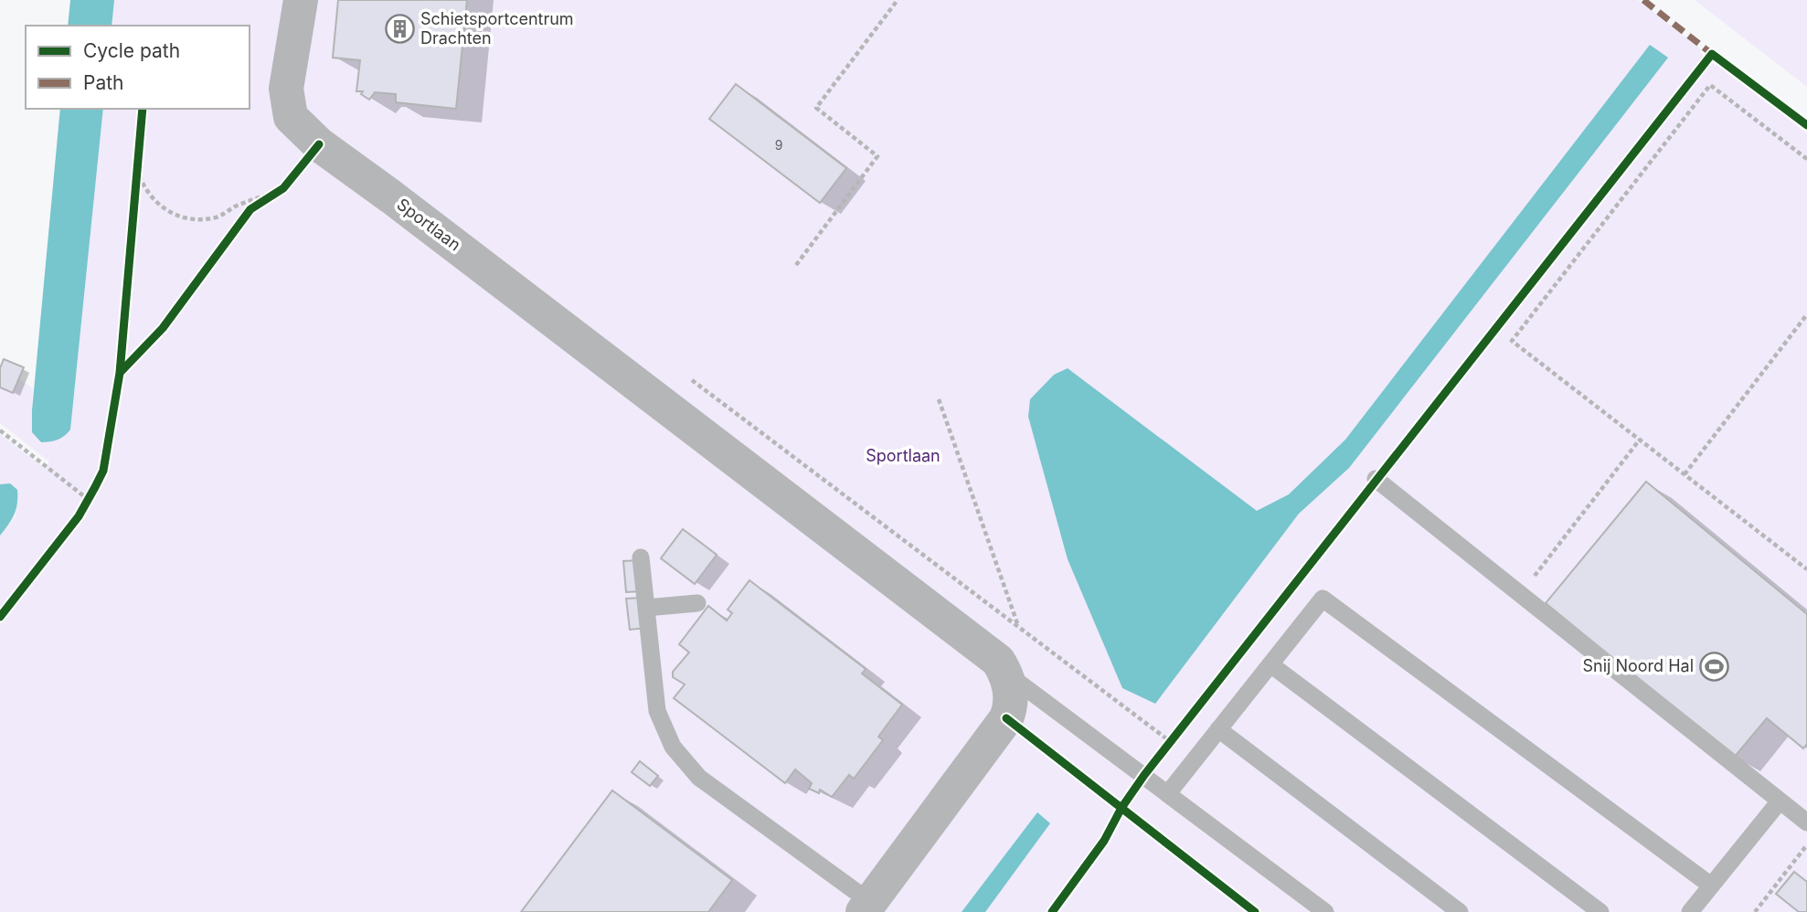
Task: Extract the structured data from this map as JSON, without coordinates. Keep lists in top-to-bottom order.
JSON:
{
  "streets": {
    "street": ["Sportlaan"]
  },
  "parks": ["Sportlaan"],
  "places": {
    "building": ["Schietsportcentrum Drachten"],
    "sports": ["Snij Noord Hal"]
  },
  "house_numbers": ["9"],
  "legend": ["Cycle path", "Path"]
}
